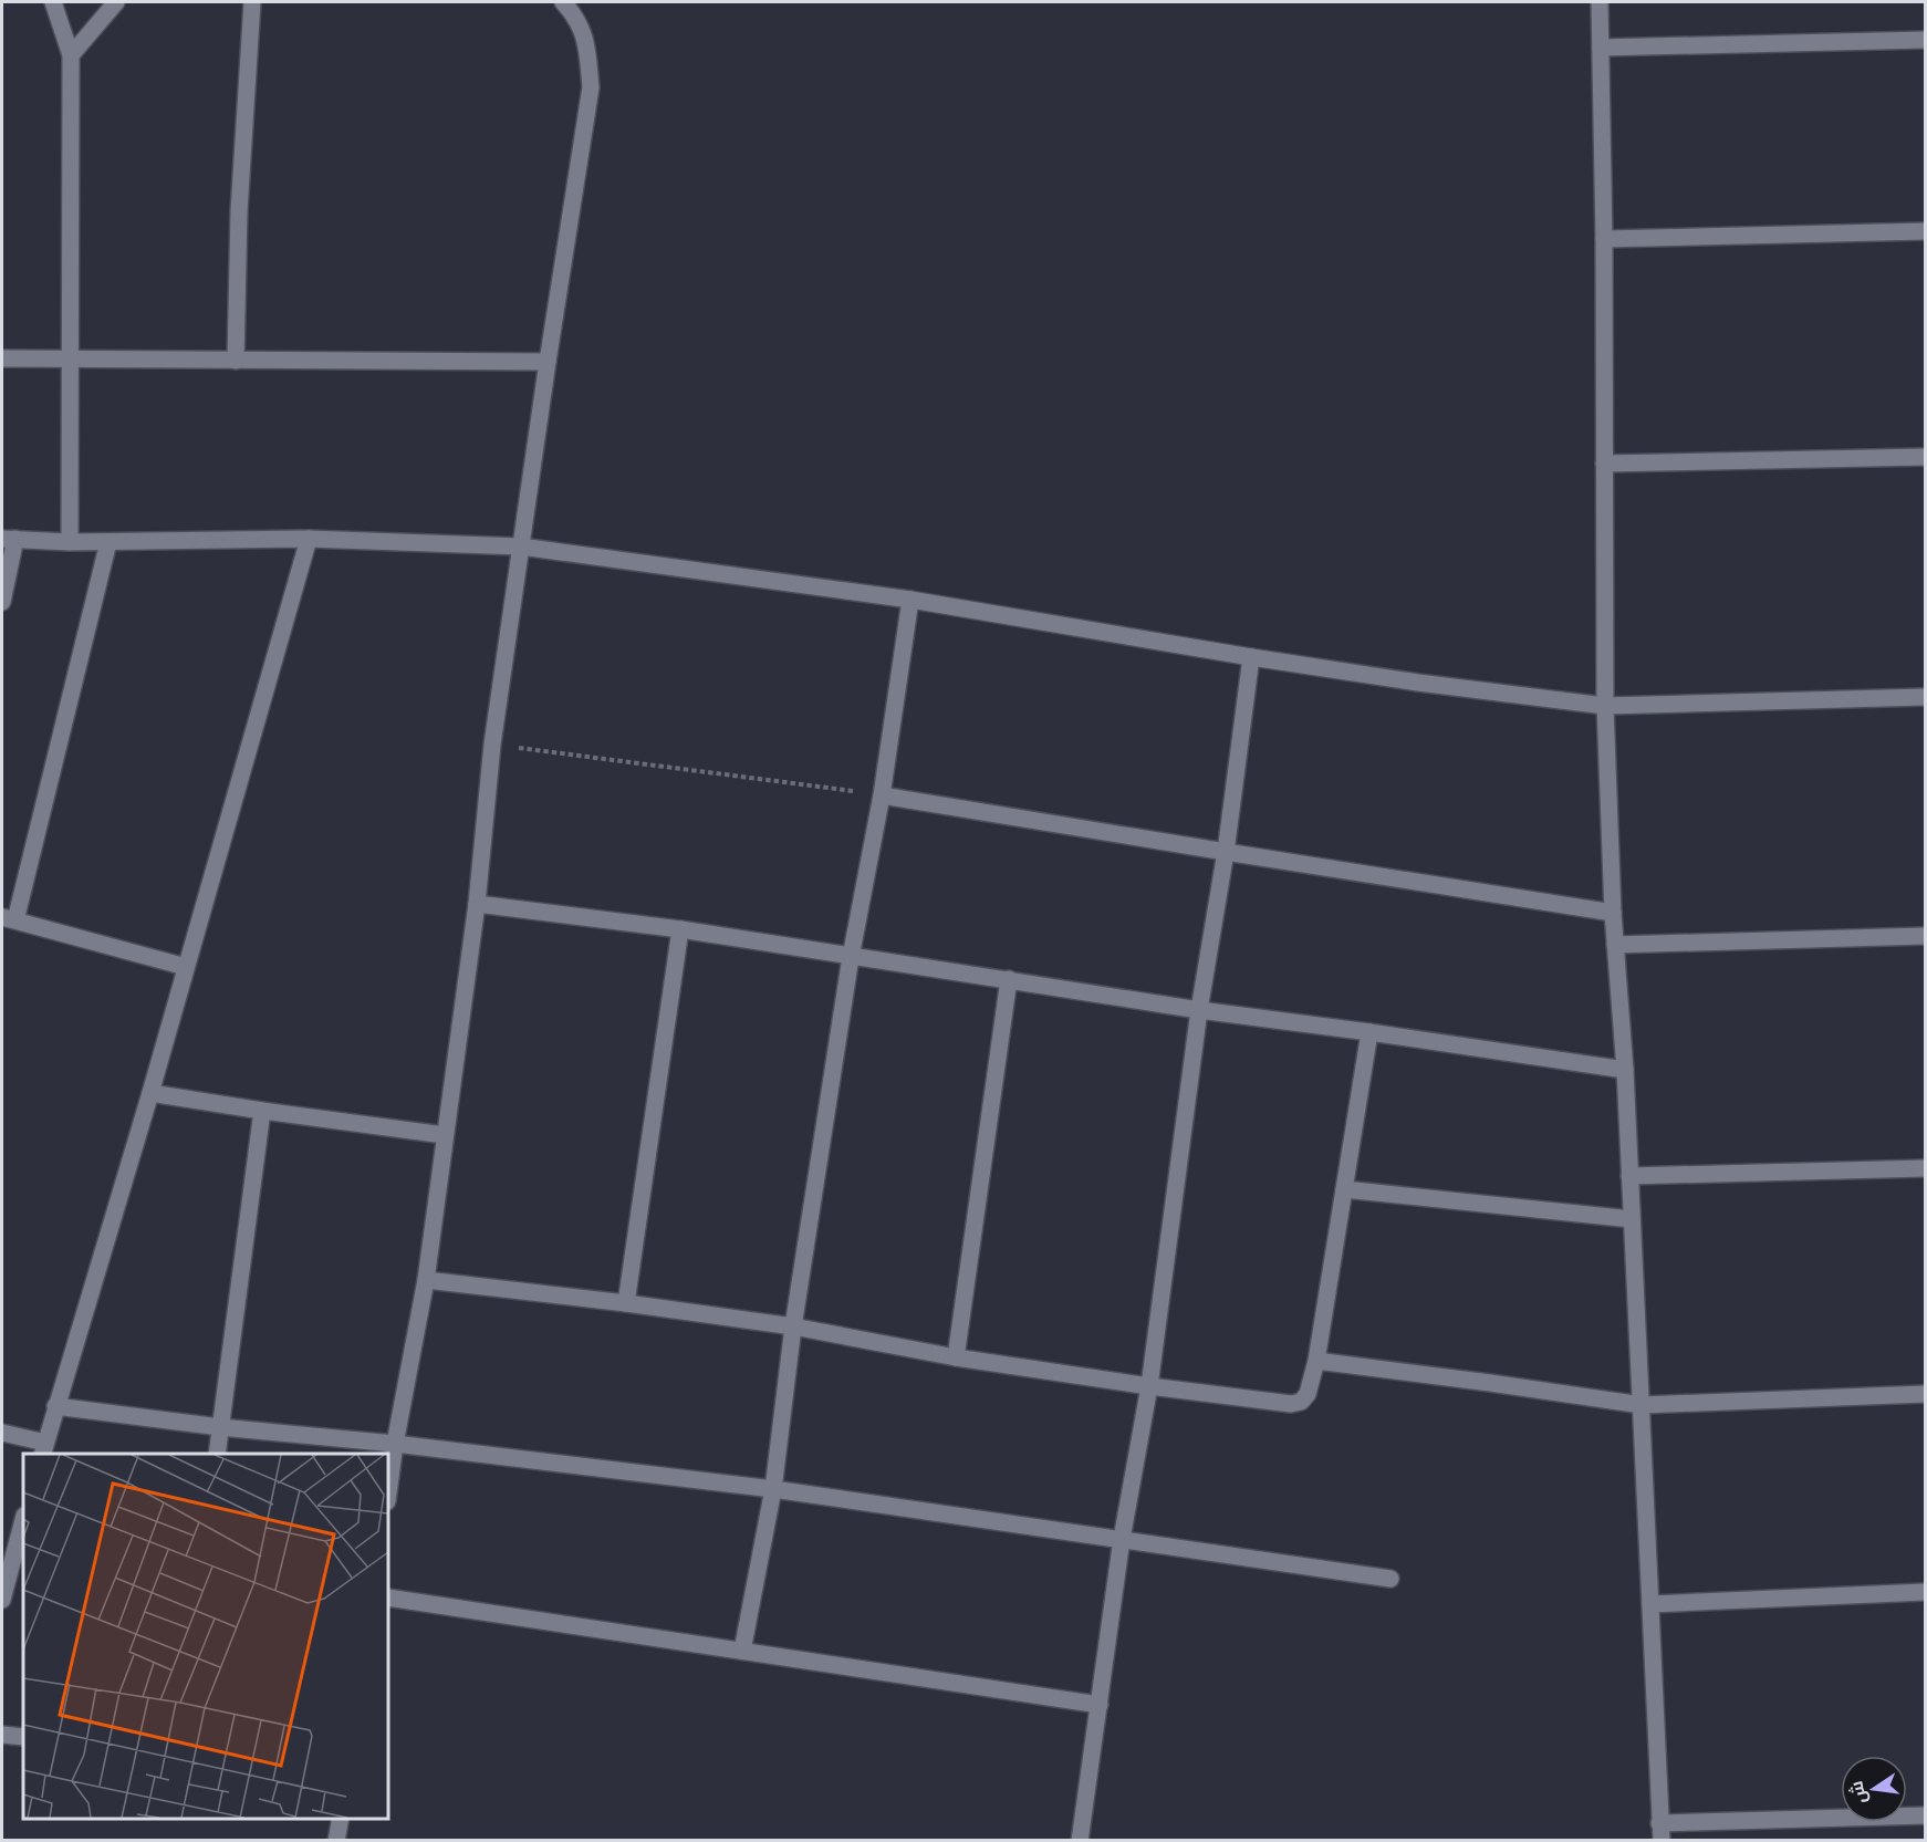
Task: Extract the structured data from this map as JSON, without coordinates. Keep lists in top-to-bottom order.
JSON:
{
  "north": "left"
}
